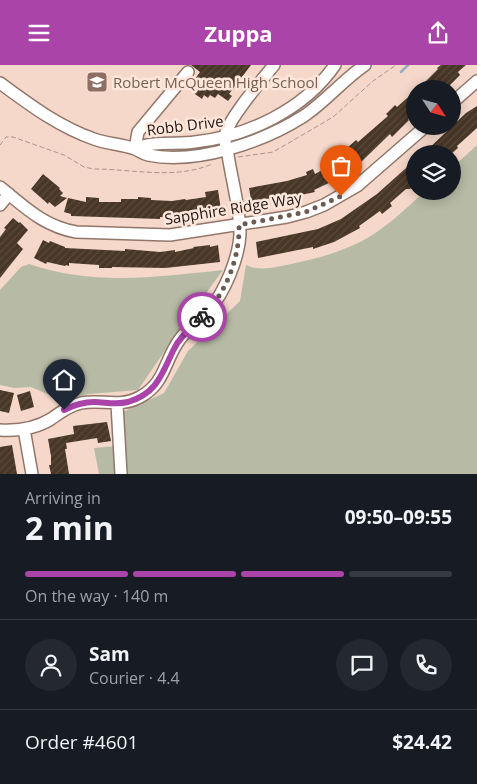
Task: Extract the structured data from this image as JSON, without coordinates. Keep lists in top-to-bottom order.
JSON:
{
  "streets": {
    "street": ["Robb Drive", "Sapphire Ridge Way"]
  },
  "places": {
    "school or university": ["Robert McQueen High School"]
  },
  "north": "bottom right",
  "page": {
    "header": "Zuppa",
    "heading": ["2 min", "Arriving in", "09:50–09:55"],
    "panel": [
      "Sam",
      "Courier · 4.4",
      "Order #4601",
      "$24.42"
    ],
    "bar": "On the way · 140 m"
  }
}
